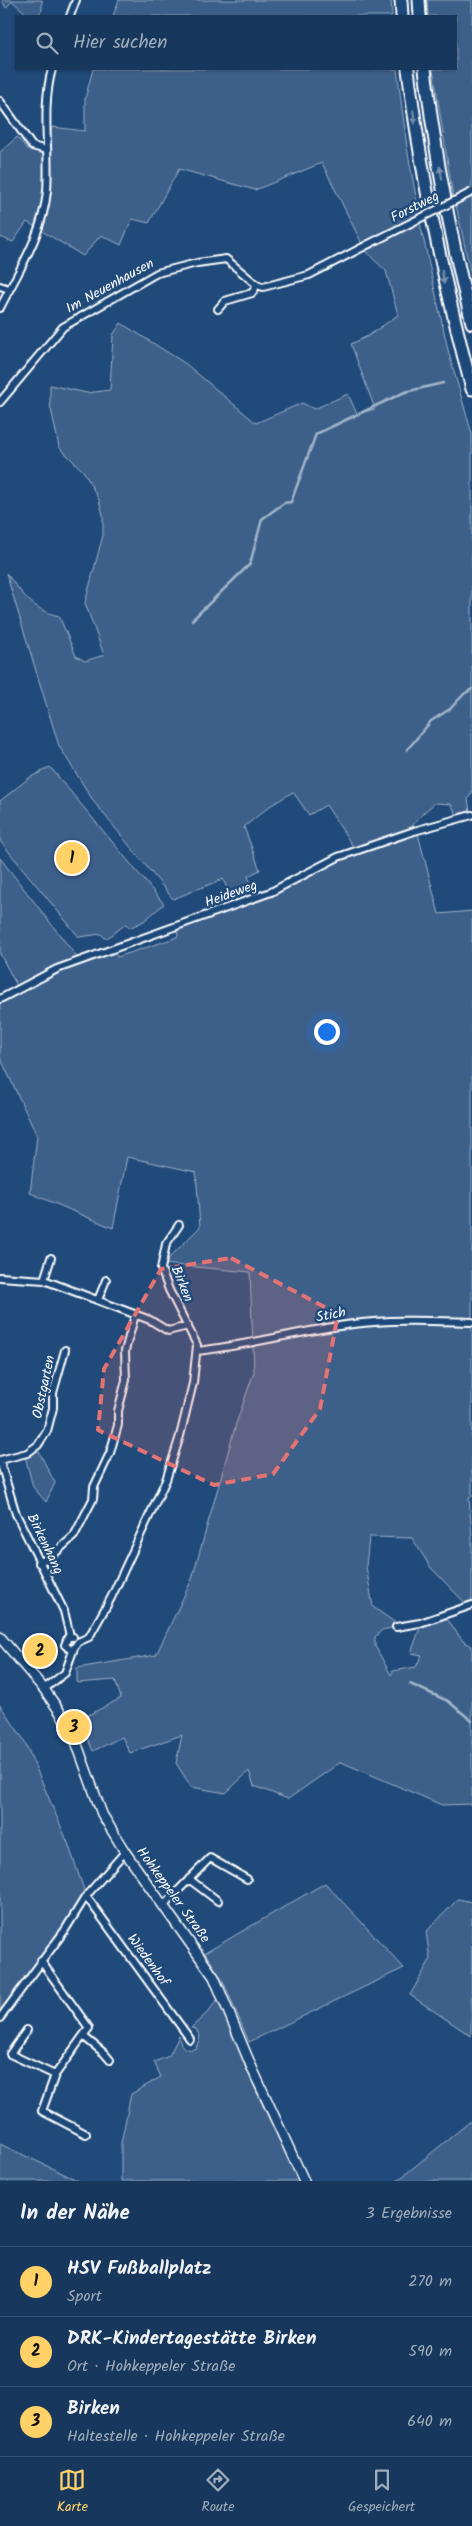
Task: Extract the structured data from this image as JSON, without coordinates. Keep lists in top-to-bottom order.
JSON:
{
  "streets": {
    "street": [
      "Forstweg",
      "Im Neuenhausen",
      "Heideweg",
      "Birken",
      "Stich",
      "Obstgarten",
      "Birkenhang",
      "Hohkeppeler Straße",
      "Wiedenhof"
    ]
  },
  "crossings": [
    ["Forstweg", "Im Neuenhausen"],
    ["Birken", "Stich"],
    ["Birken", "Birkenhang"],
    ["Birken", "Hohkeppeler Straße"],
    ["Obstgarten", "Birkenhang"]
  ],
  "page": {
    "search": "Hier suchen",
    "pins": ["1", "2", "3"],
    "heading": ["In der Nähe", "3 Ergebnisse"],
    "list": [
      {
        "mark": "1",
        "name": "HSV Fußballplatz",
        "note": "Sport",
        "value": "270 m"
      },
      {
        "mark": "2",
        "name": "DRK-Kindertagestätte Birken",
        "note": "Ort · Hohkeppeler Straße",
        "value": "590 m"
      },
      {
        "mark": "3",
        "name": "Birken",
        "note": "Haltestelle · Hohkeppeler Straße",
        "value": "640 m"
      }
    ],
    "nav": ["Karte", "Route", "Gespeichert"]
  }
}
